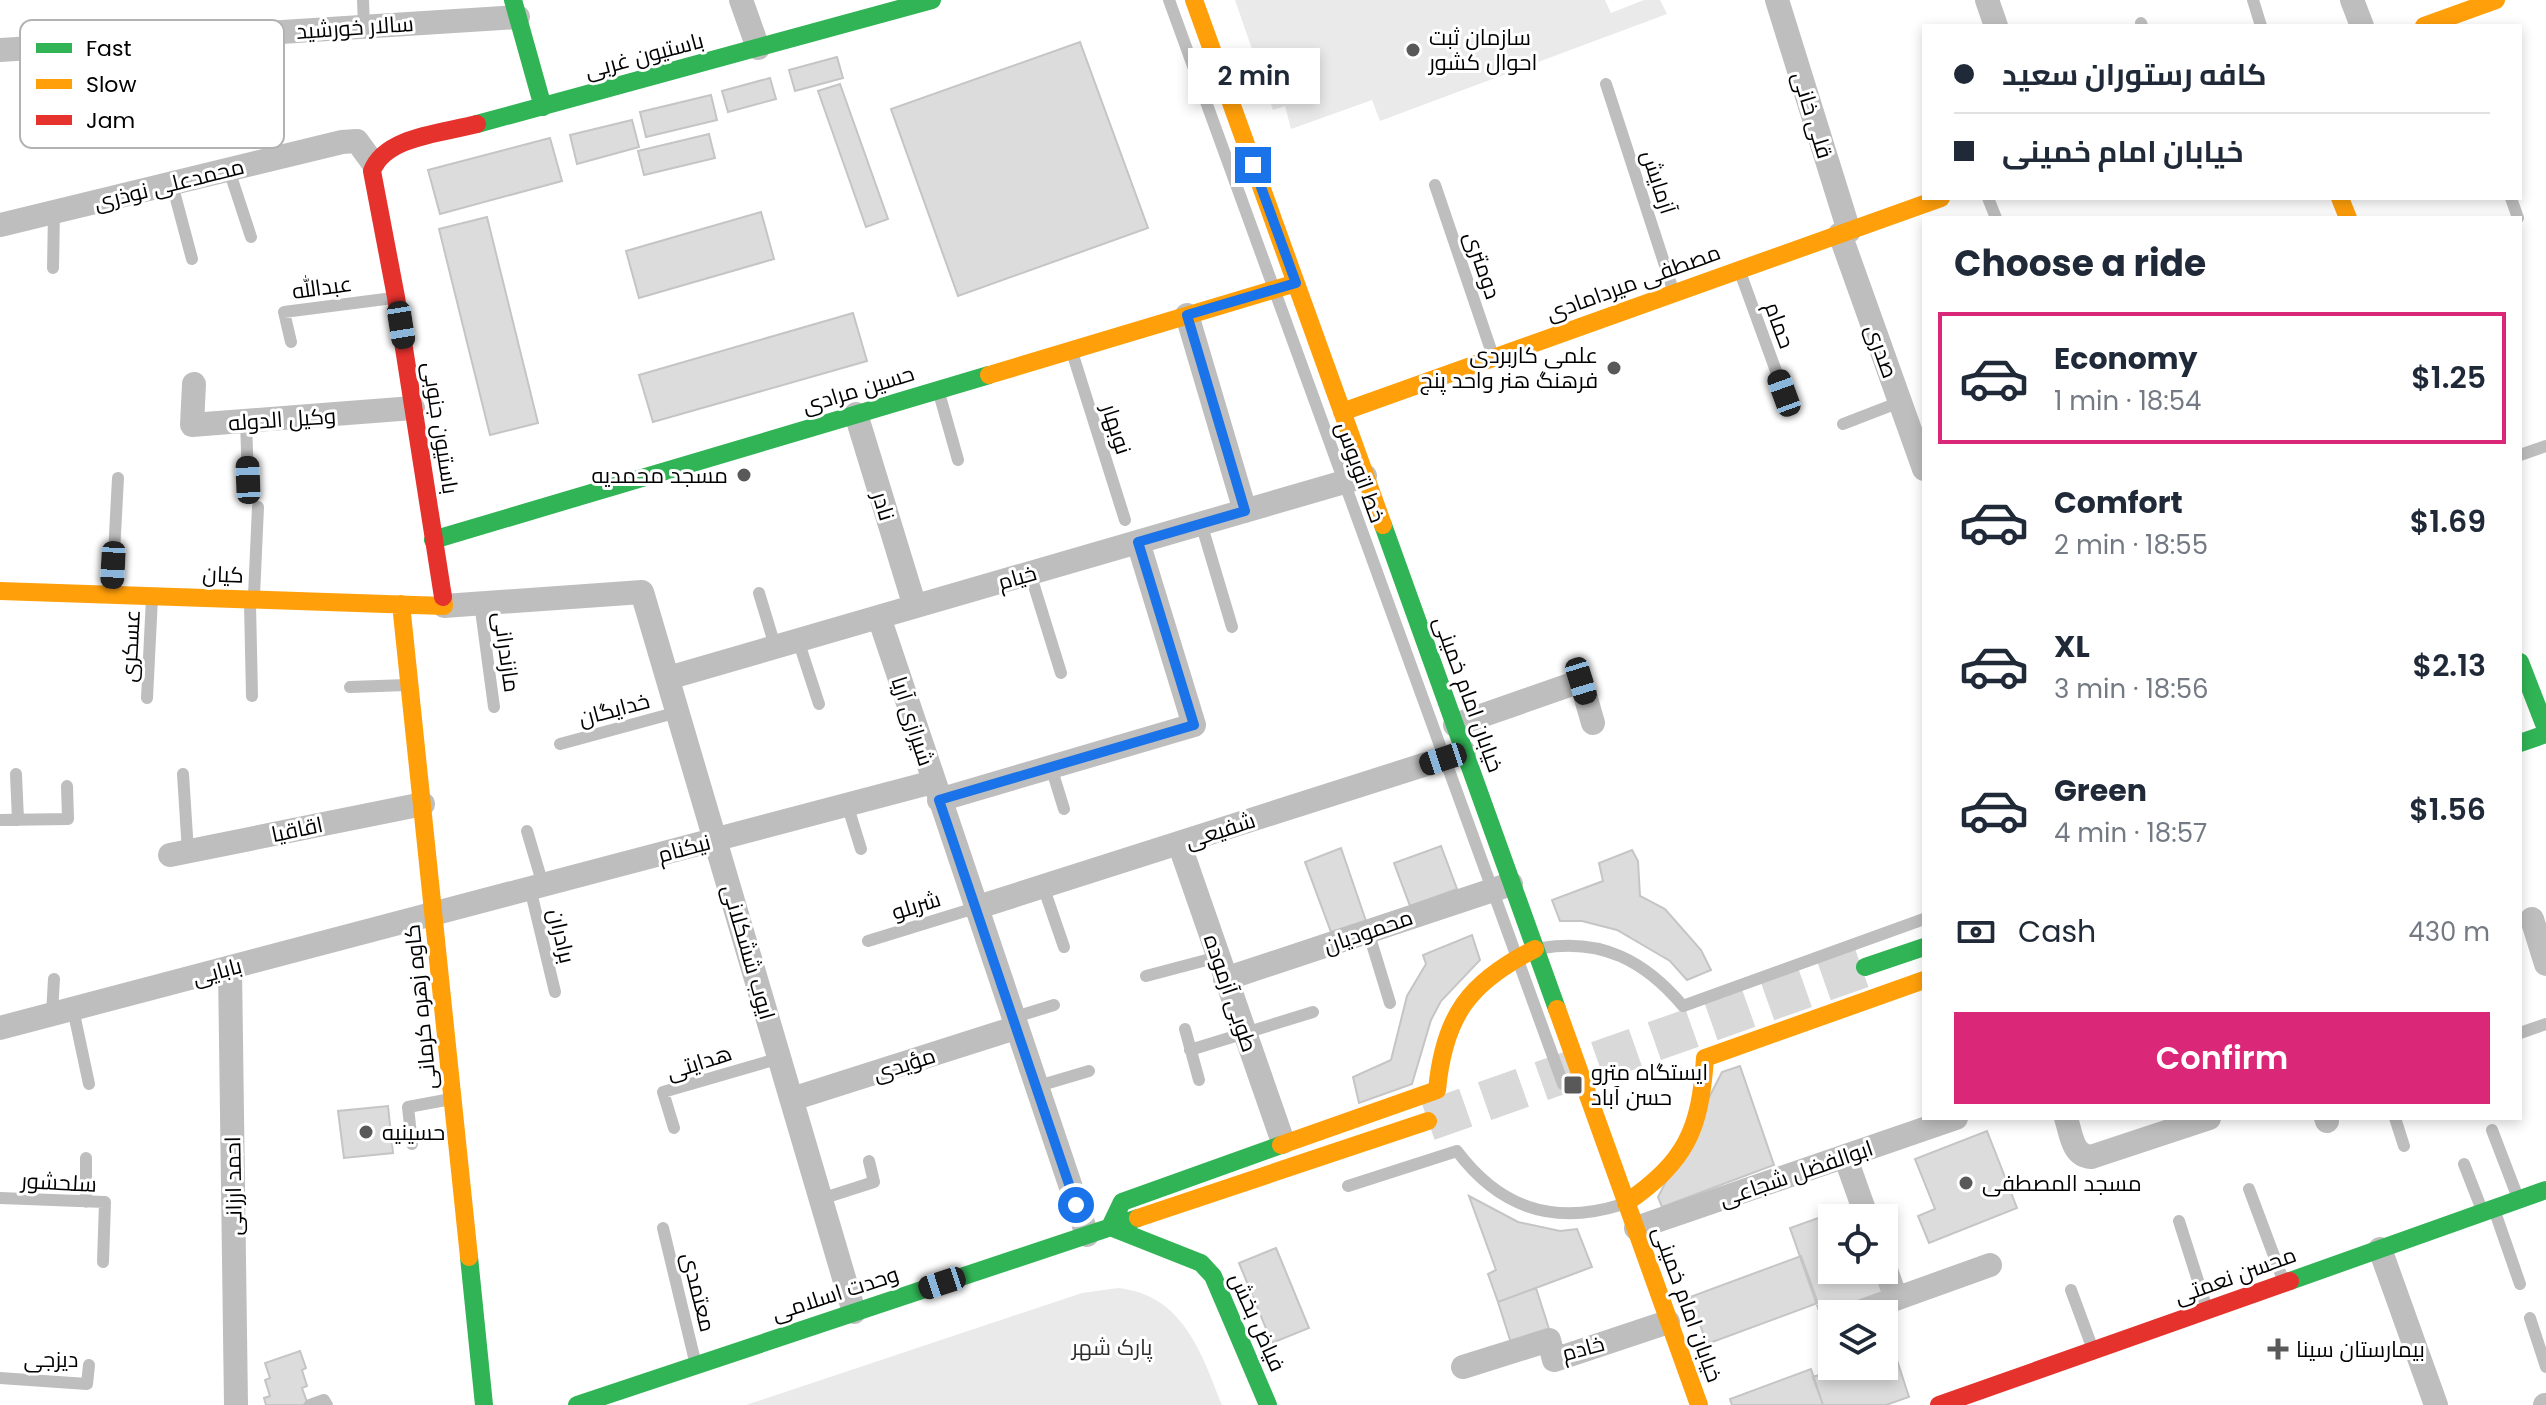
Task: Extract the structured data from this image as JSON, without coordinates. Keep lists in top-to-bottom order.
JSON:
{
  "streets": {
    "street": [
      "سالار خورشید",
      "باستیون غربی",
      "قلی خانی",
      "محمدعلی نوذری",
      "مصطفی میردامادی",
      "صدری",
      "حسین مرادی",
      "وکیل الدوله",
      "باستیون جنوبی",
      "نادر",
      "کیان",
      "خیام",
      "خیابان امام خمینی",
      "شیرازی آریا",
      "اقاقیا",
      "شفیعی",
      "نیکنام",
      "محمودیان",
      "ایوب ششکلانی",
      "بابایی",
      "طوبی آزموده",
      "کاوه زهره کرمانی",
      "مؤیدی",
      "ابوالفضل شجاعی",
      "احمد ارزانی",
      "محسن نعمتی",
      "وحدت اسلامی",
      "فیاض بخش",
      "خادم"
    ],
    "lane": [
      "آزمایش",
      "دومتری",
      "عبدالله",
      "حمام",
      "نوبهار",
      "خط اتوبوس",
      "عسکری",
      "مازندرانی",
      "خدایگان",
      "شربلو",
      "برادران",
      "هدایتی",
      "سلحشور",
      "معتمدی",
      "دیزجی"
    ]
  },
  "crossings": [
    ["باستیون غربی", "محمدعلی نوذری"],
    ["باستیون غربی", "باستیون جنوبی"],
    ["قلی خانی", "مصطفی میردامادی"],
    ["قلی خانی", "صدری"],
    ["آزمایش", "مصطفی میردامادی"],
    ["محمدعلی نوذری", "باستیون جنوبی"],
    ["دومتری", "مصطفی میردامادی"],
    ["مصطفی میردامادی", "حمام"],
    ["مصطفی میردامادی", "صدری"],
    ["مصطفی میردامادی", "خیابان امام خمینی"],
    ["عبدالله", "باستیون جنوبی"],
    ["حسین مرادی", "باستیون جنوبی"],
    ["حسین مرادی", "نوبهار"],
    ["حسین مرادی", "خط اتوبوس"],
    ["حسین مرادی", "نادر"],
    ["حسین مرادی", "خیابان امام خمینی"],
    ["وکیل الدوله", "باستیون جنوبی"],
    ["باستیون جنوبی", "کیان"],
    ["خط اتوبوس", "خیام"],
    ["خط اتوبوس", "خیابان امام خمینی"],
    ["خط اتوبوس", "شفیعی"],
    ["کیان", "عسکری"],
    ["کیان", "کاوه زهره کرمانی"],
    ["خیام", "خیابان امام خمینی"],
    ["خیام", "شیرازی آریا"],
    ["خیام", "نیکنام"],
    ["خیام", "ایوب ششکلانی"],
    ["مازندرانی", "ایوب ششکلانی"],
    ["خیابان امام خمینی", "شفیعی"],
    ["خیابان امام خمینی", "محمودیان"],
    ["خیابان امام خمینی", "ابوالفضل شجاعی"],
    ["خیابان امام خمینی", "خادم"],
    ["خدایگان", "ایوب ششکلانی"],
    ["شیرازی آریا", "شفیعی"],
    ["شیرازی آریا", "نیکنام"],
    ["شیرازی آریا", "شربلو"],
    ["شیرازی آریا", "مؤیدی"],
    ["شیرازی آریا", "وحدت اسلامی"],
    ["اقاقیا", "کاوه زهره کرمانی"],
    ["شفیعی", "شربلو"],
    ["شفیعی", "طوبی آزموده"],
    ["نیکنام", "برادران"],
    ["نیکنام", "ایوب ششکلانی"],
    ["نیکنام", "بابایی"],
    ["نیکنام", "کاوه زهره کرمانی"],
    ["محمودیان", "طوبی آزموده"],
    ["ایوب ششکلانی", "هدایتی"],
    ["ایوب ششکلانی", "مؤیدی"],
    ["ایوب ششکلانی", "وحدت اسلامی"],
    ["بابایی", "کاوه زهره کرمانی"],
    ["بابایی", "احمد ارزانی"],
    ["معتمدی", "وحدت اسلامی"],
    ["وحدت اسلامی", "فیاض بخش"]
  ],
  "parks": ["پارک شهر"],
  "places": {
    "other": [
      "سازمان ثبت احوال کشور",
      "علمی کاربردی فرهنگ هنر واحد پنج",
      "مسجد محمدیه",
      "حسینیه",
      "مسجد المصطفی"
    ],
    "transit": ["ایستگاه مترو حسن آباد"],
    "health": ["بیمارستان سینا"]
  },
  "legend": ["Fast", "Slow", "Jam"],
  "page": {
    "banner": ["کافه رستوران سعید", "خیابان امام خمینی"],
    "bubble": "2 min",
    "heading": "Choose a ride",
    "list": [
      {
        "name": "Economy",
        "note": "1 min · 18:54",
        "value": "$1.25"
      },
      {
        "name": "Comfort",
        "note": "2 min · 18:55",
        "value": "$1.69"
      },
      {
        "name": "XL",
        "note": "3 min · 18:56",
        "value": "$2.13"
      },
      {
        "name": "Green",
        "note": "4 min · 18:57",
        "value": "$1.56"
      }
    ],
    "pay": ["Cash", "430 m"],
    "buttons": "Confirm"
  }
}
